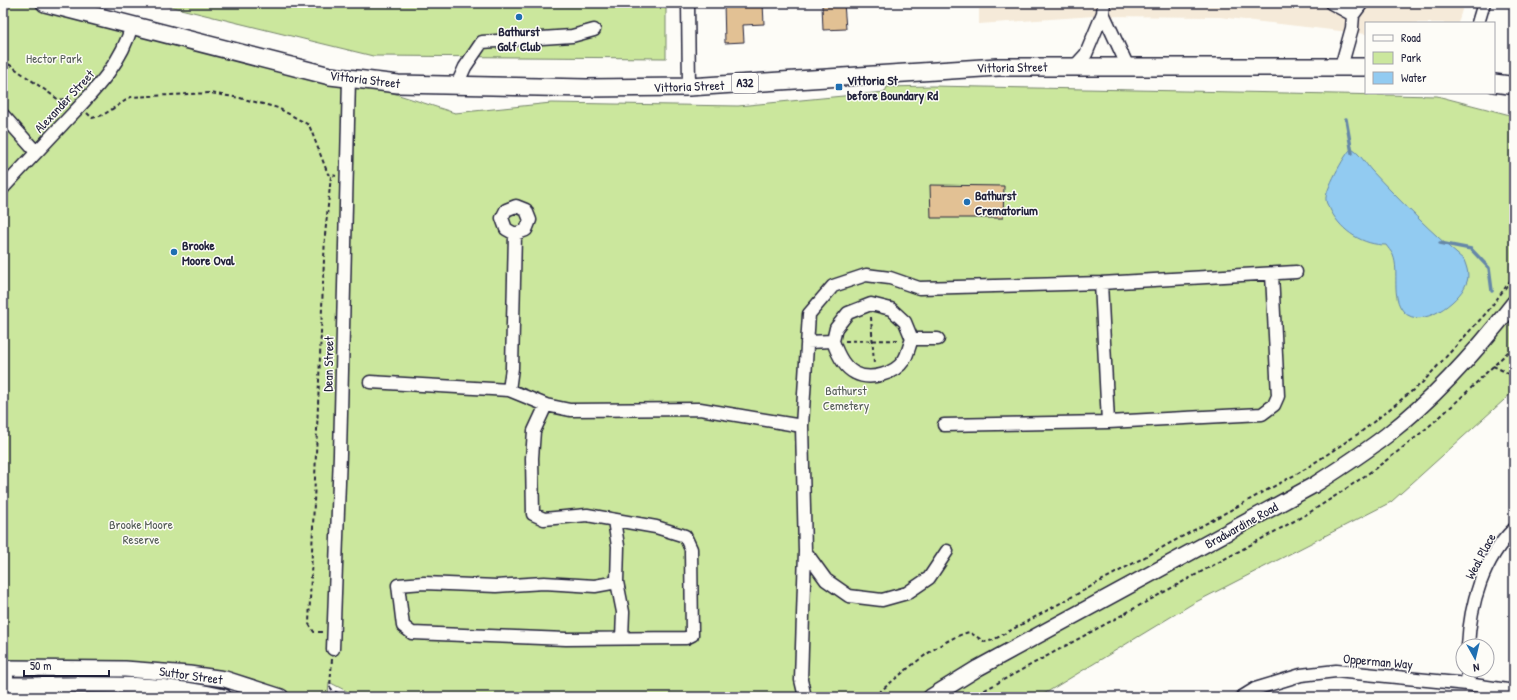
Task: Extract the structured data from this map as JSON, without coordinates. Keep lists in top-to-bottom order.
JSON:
{
  "streets": {
    "highway": ["Vittoria Street", "A32"],
    "main road": ["Bradwardine Road", "Suttor Street"],
    "street": [
      "Alexander Street",
      "Dean Street",
      "Weal Place",
      "Opperman Way"
    ]
  },
  "crossings": [
    ["Vittoria Street", "Alexander Street"],
    ["Vittoria Street", "Dean Street"]
  ],
  "parks": ["Hector Park", "Bathurst Cemetery", "Brooke Moore Reserve"],
  "places": {
    "other": ["Bathurst Golf Club", "Bathurst Crematorium", "Brooke Moore Oval"],
    "transit": ["Vittoria St before Boundary Rd"]
  },
  "legend": ["Road", "Park", "Water"],
  "scale_bar": "50 m",
  "north": "bottom"
}
